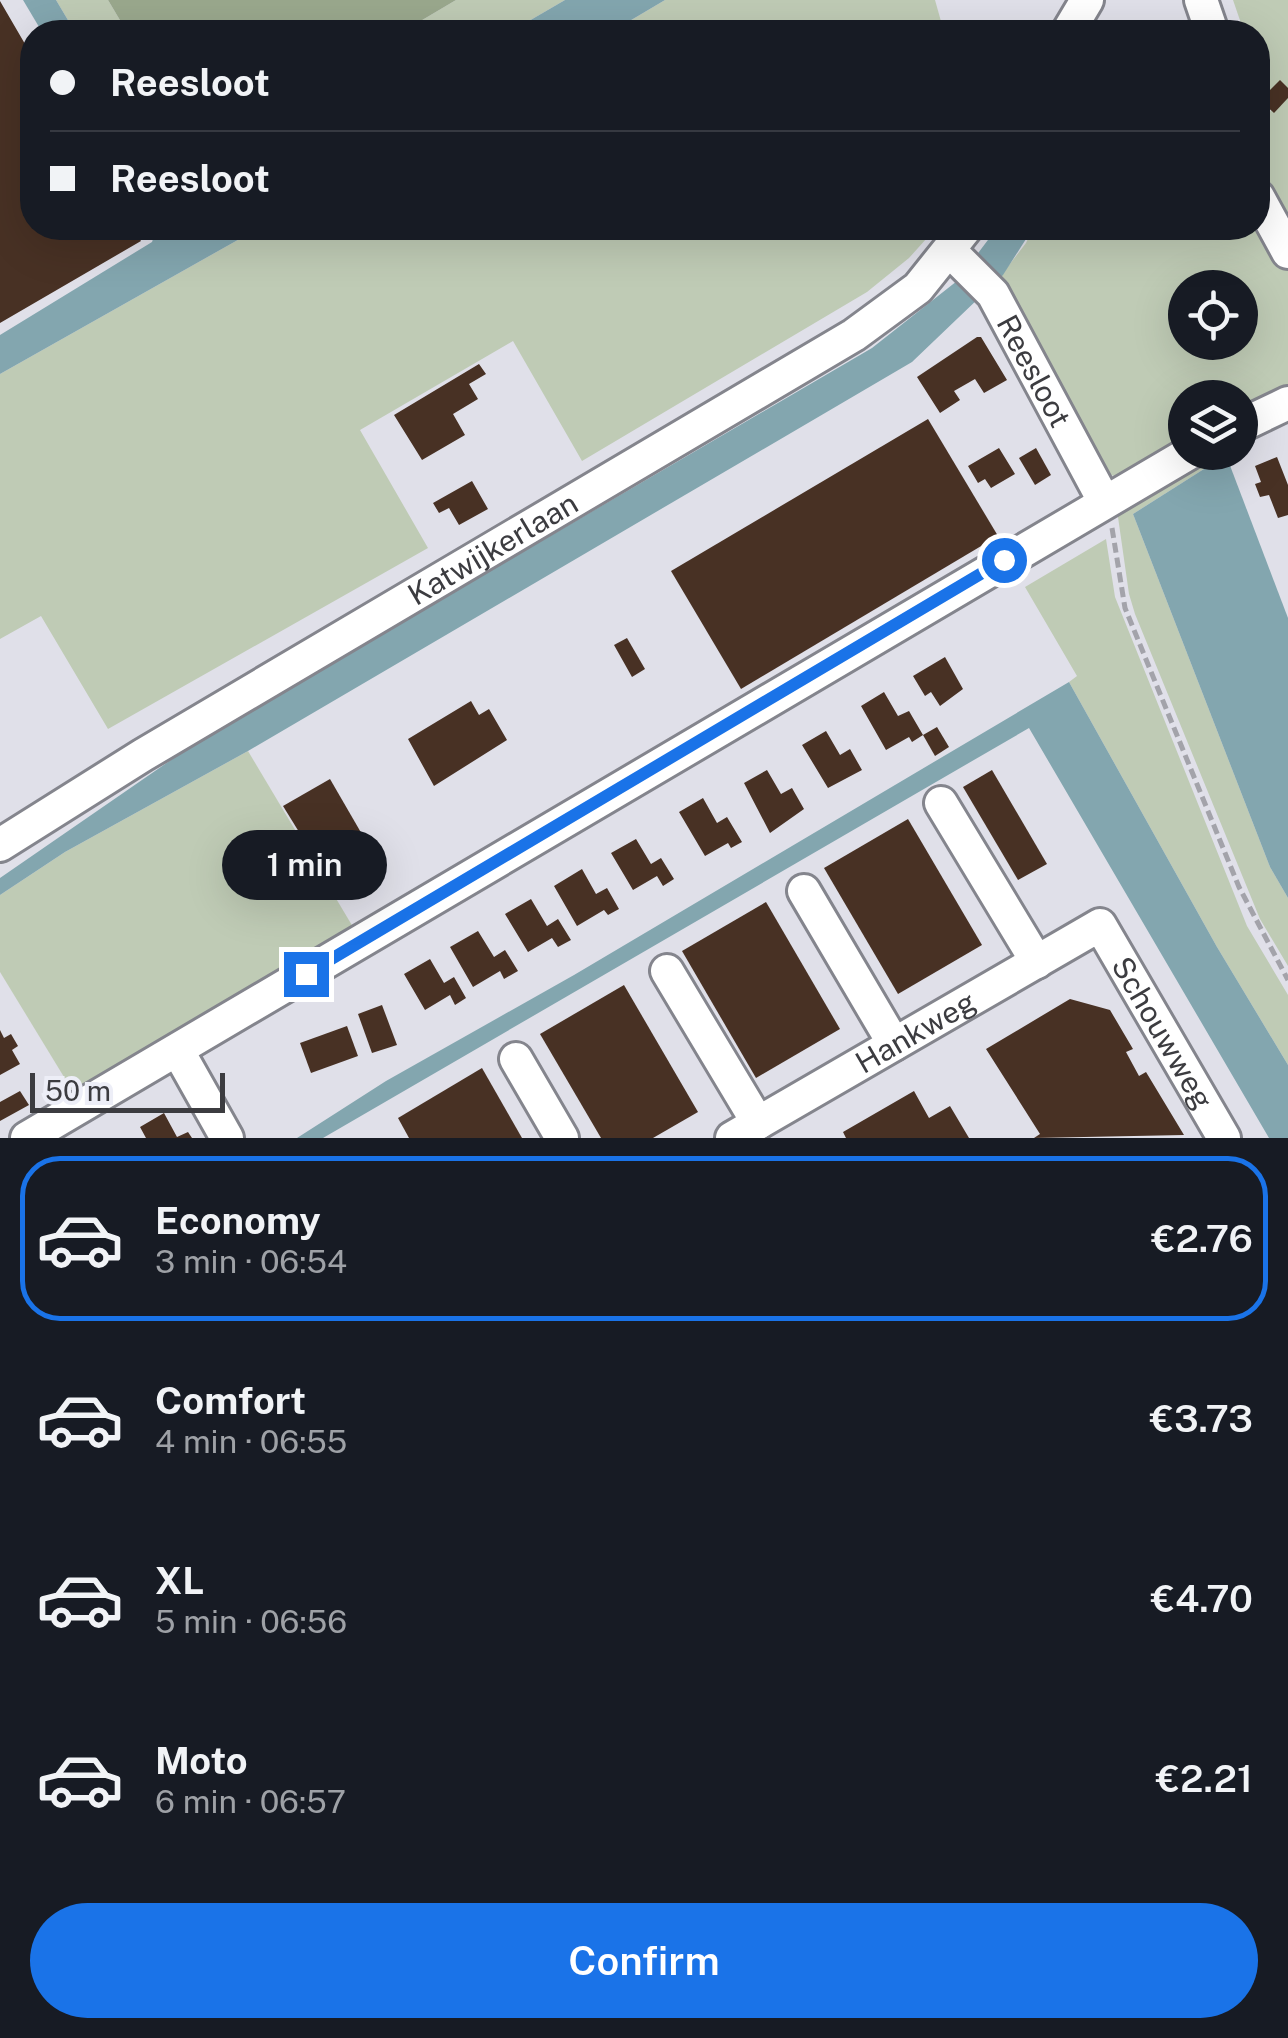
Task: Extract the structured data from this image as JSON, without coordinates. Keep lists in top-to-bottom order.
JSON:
{
  "streets": {
    "street": [
      "Reesloot",
      "Katwijkerlaan",
      "Hankweg",
      "Schouwweg"
    ]
  },
  "crossings": [
    ["Reesloot", "Katwijkerlaan"],
    ["Hankweg", "Schouwweg"]
  ],
  "scale_bar": "50 m",
  "page": {
    "banner": ["Reesloot", "Reesloot"],
    "bubble": "1 min",
    "scale": "50 m",
    "list": [
      {
        "name": "Economy",
        "note": "3 min · 06:54",
        "value": "€2.76"
      },
      {
        "name": "Comfort",
        "note": "4 min · 06:55",
        "value": "€3.73"
      },
      {
        "name": "XL",
        "note": "5 min · 06:56",
        "value": "€4.70"
      },
      {
        "name": "Moto",
        "note": "6 min · 06:57",
        "value": "€2.21"
      }
    ],
    "buttons": "Confirm"
  }
}
